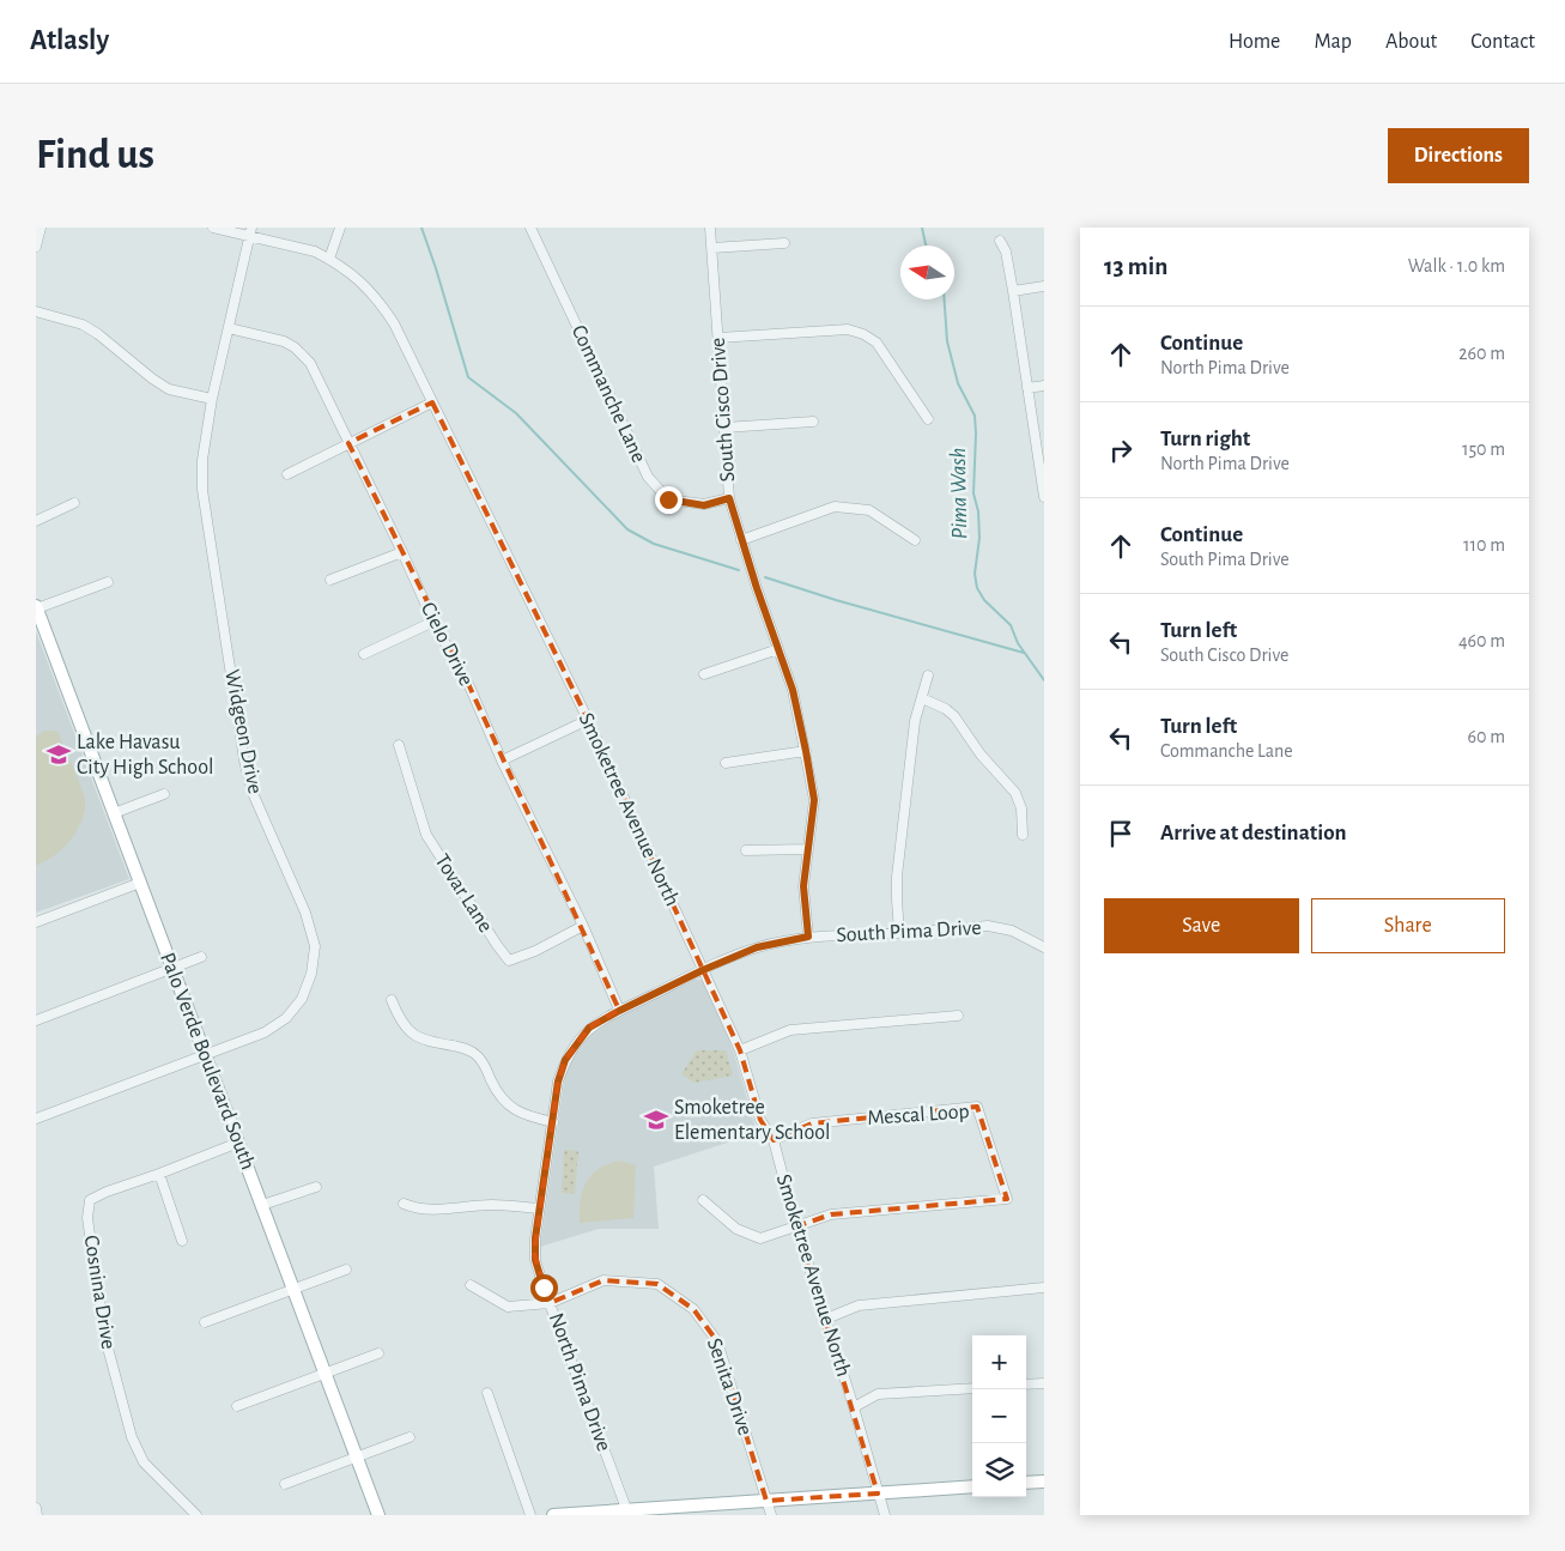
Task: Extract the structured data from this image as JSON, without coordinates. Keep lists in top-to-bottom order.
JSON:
{
  "streets": {
    "main road": ["Palo Verde Boulevard South"],
    "street": [
      "Commanche Lane",
      "South Cisco Drive",
      "Cielo Drive",
      "Widgeon Drive",
      "Smoketree Avenue North",
      "Tovar Lane",
      "South Pima Drive",
      "Mescal Loop",
      "Cosnina Drive",
      "North Pima Drive",
      "Senita Drive"
    ]
  },
  "crossings": [
    ["Commanche Lane", "South Cisco Drive"],
    ["South Cisco Drive", "South Pima Drive"],
    ["Cielo Drive", "Widgeon Drive"],
    ["Cielo Drive", "Tovar Lane"],
    ["Cielo Drive", "North Pima Drive"],
    ["Widgeon Drive", "Smoketree Avenue North"],
    ["Widgeon Drive", "Palo Verde Boulevard South"],
    ["Smoketree Avenue North", "South Pima Drive"],
    ["Smoketree Avenue North", "Mescal Loop"],
    ["Smoketree Avenue North", "North Pima Drive"],
    ["South Pima Drive", "North Pima Drive"],
    ["Palo Verde Boulevard South", "Cosnina Drive"],
    ["North Pima Drive", "Senita Drive"]
  ],
  "water": ["Pima Wash"],
  "places": {
    "school or university": ["Lake Havasu City High School", "Smoketree Elementary School"]
  },
  "north": "left",
  "page": {
    "header": "Atlasly",
    "nav": [
      "Home",
      "Map",
      "About",
      "Contact"
    ],
    "buttons": [
      "Directions",
      ["Save", "Share"]
    ],
    "title": "Find us",
    "heading": ["13 min", "Walk · 1.0 km"],
    "list": [
      ["Continue", "North Pima Drive", "260 m"],
      ["Turn right", "North Pima Drive", "150 m"],
      ["Continue", "South Pima Drive", "110 m"],
      ["Turn left", "South Cisco Drive", "460 m"],
      ["Turn left", "Commanche Lane", "60 m"],
      "Arrive at destination"
    ],
    "map_buttons": ["+", "−"]
  }
}
